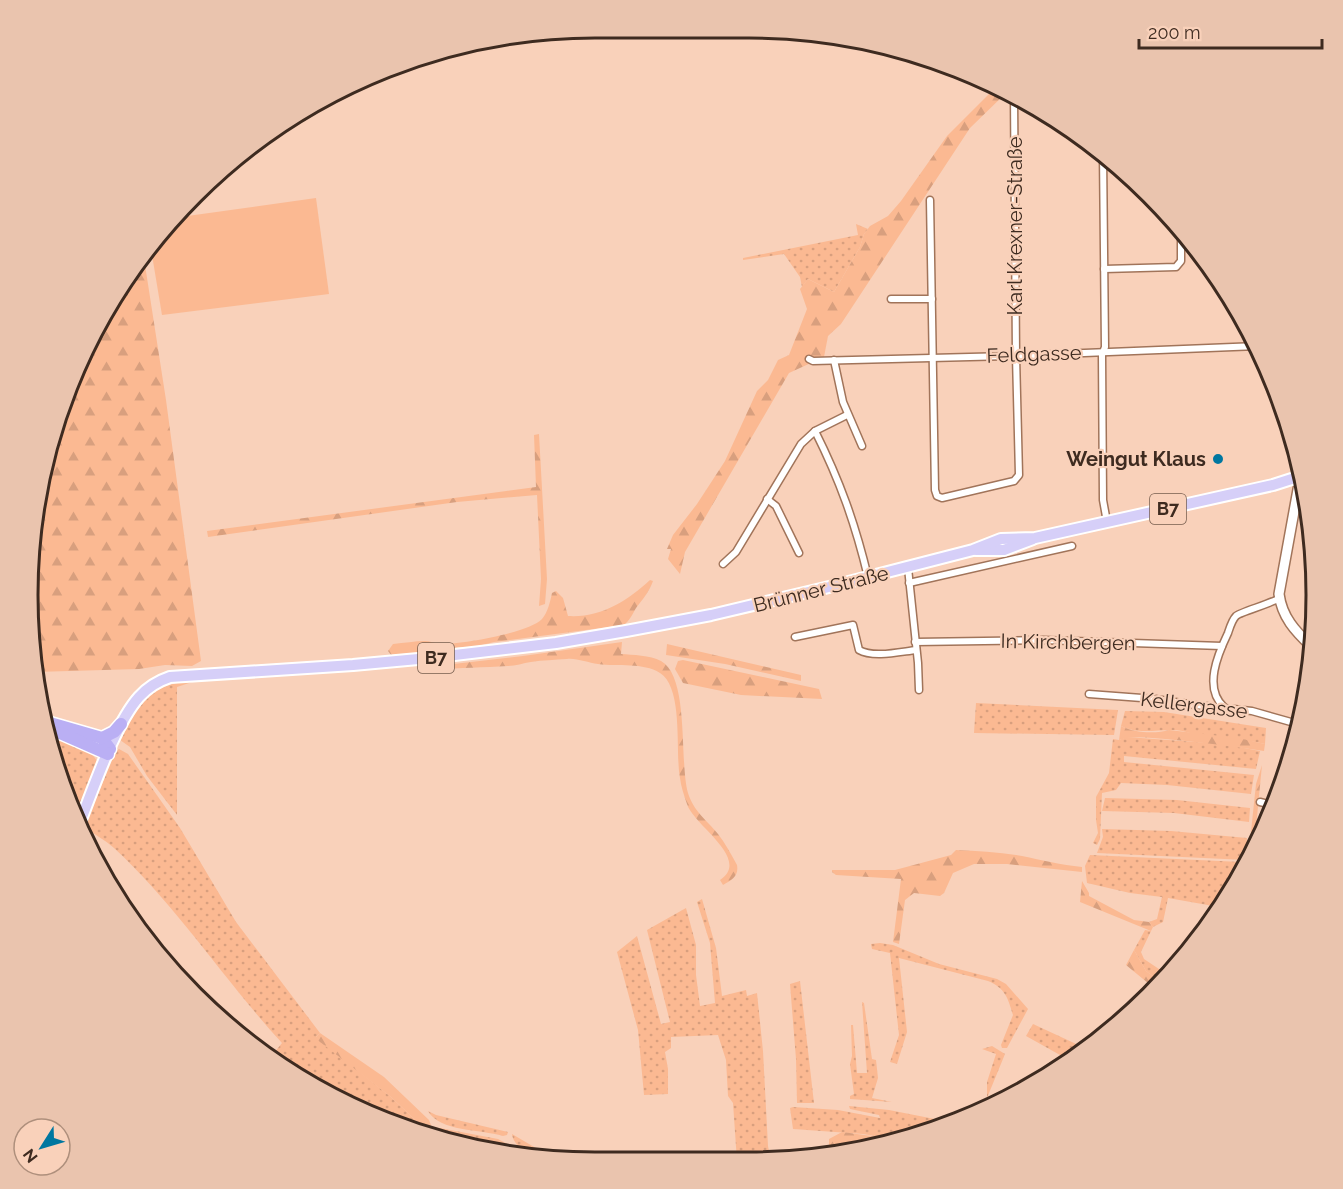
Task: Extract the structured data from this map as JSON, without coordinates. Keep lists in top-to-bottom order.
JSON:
{
  "streets": {
    "main road": ["B7", "Brünner Straße"],
    "street": [
      "Karl Krexner-Straße",
      "Feldgasse",
      "In Kirchbergen",
      "Kellergasse"
    ]
  },
  "crossings": [
    ["Karl Krexner-Straße", "Feldgasse"],
    ["B7", "Brünner Straße"],
    ["Brünner Straße", "In Kirchbergen"]
  ],
  "places": ["Weingut Klaus"],
  "scale_bar": "200 m",
  "north": "bottom left"
}
